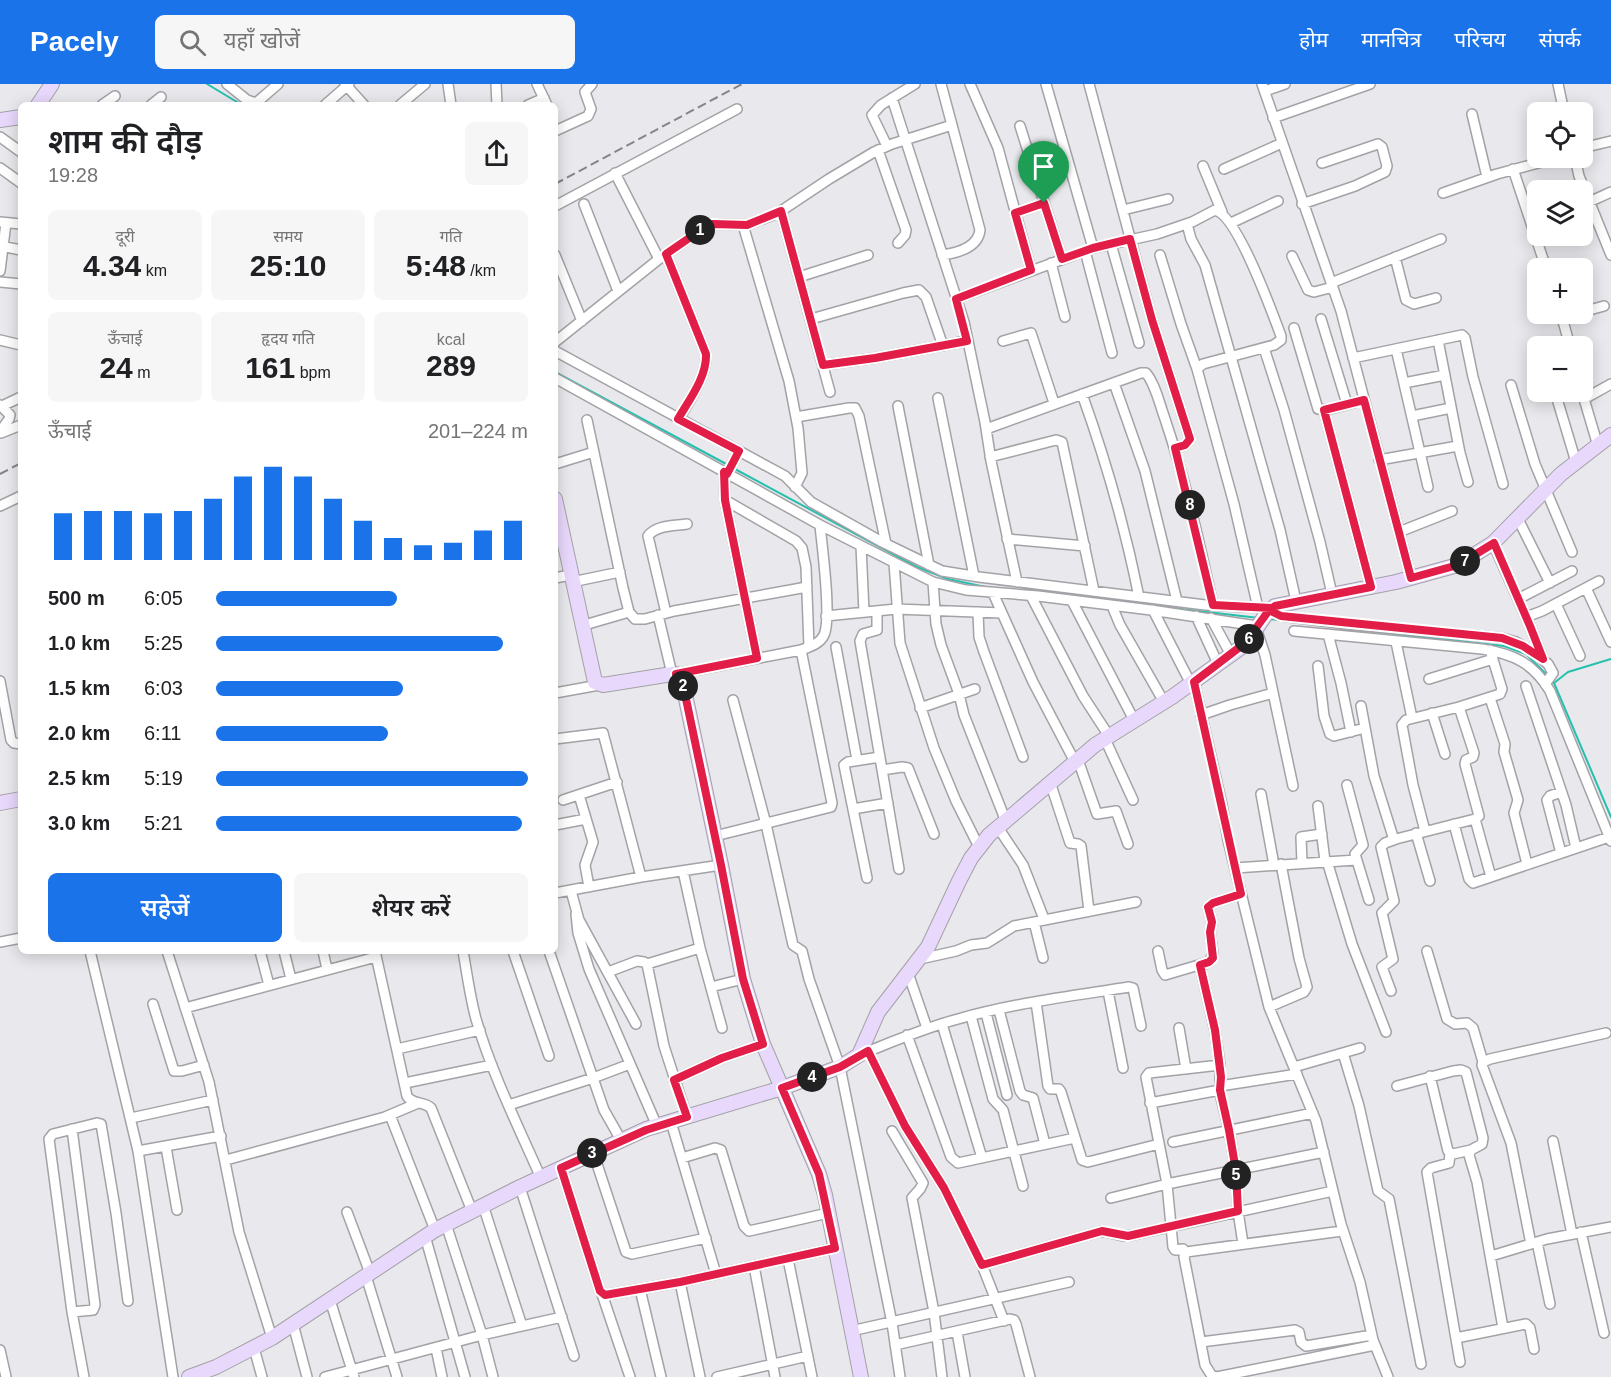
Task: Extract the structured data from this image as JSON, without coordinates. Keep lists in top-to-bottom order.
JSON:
{
  "page": {
    "header": "Pacely",
    "search": "यहाँ खोजें",
    "nav": [
      "होम",
      "मानचित्र",
      "परिचय",
      "संपर्क"
    ],
    "map_buttons": ["+", "−"],
    "heading": ["शाम की दौड़", "19:28"],
    "stats": [
      ["दूरी", "4.34 km"],
      ["समय", "25:10"],
      ["गति", "5:48 /km"],
      ["ऊँचाई", "24 m"],
      ["हृदय गति", "161 bpm"],
      ["kcal", "289"]
    ],
    "pins": [
      "1",
      "8",
      "7",
      "6",
      "2",
      "4",
      "3",
      "5"
    ],
    "chart": ["ऊँचाई", "201–224 m"],
    "list": [
      {
        "name": "500 m",
        "note": "6:05"
      },
      {
        "name": "1.0 km",
        "note": "5:25"
      },
      {
        "name": "1.5 km",
        "note": "6:03"
      },
      {
        "name": "2.0 km",
        "note": "6:11"
      },
      {
        "name": "2.5 km",
        "note": "5:19"
      },
      {
        "name": "3.0 km",
        "note": "5:21"
      }
    ],
    "buttons": ["सहेजें", "शेयर करें"]
  }
}
